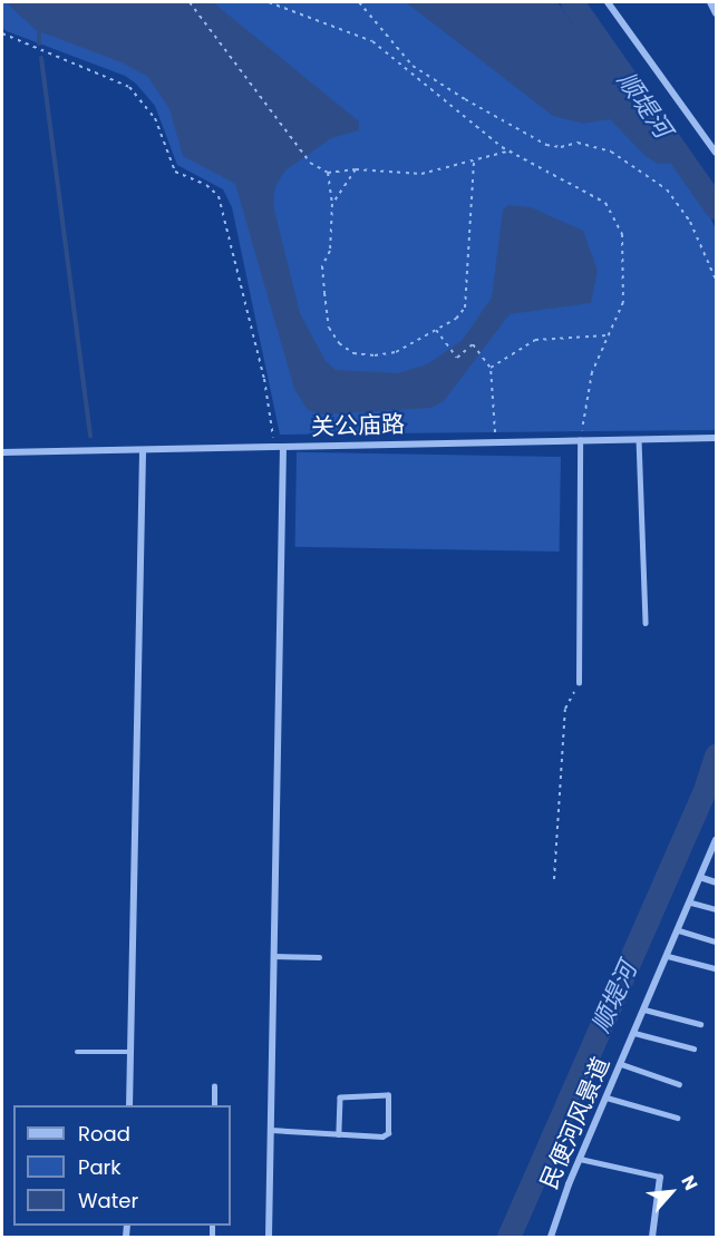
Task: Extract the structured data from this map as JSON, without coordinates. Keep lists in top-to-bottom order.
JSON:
{
  "streets": {
    "street": ["关公庙路", "民便河风景道"]
  },
  "water": ["顺堤河"],
  "legend": ["Road", "Park", "Water"],
  "north": "top right"
}
